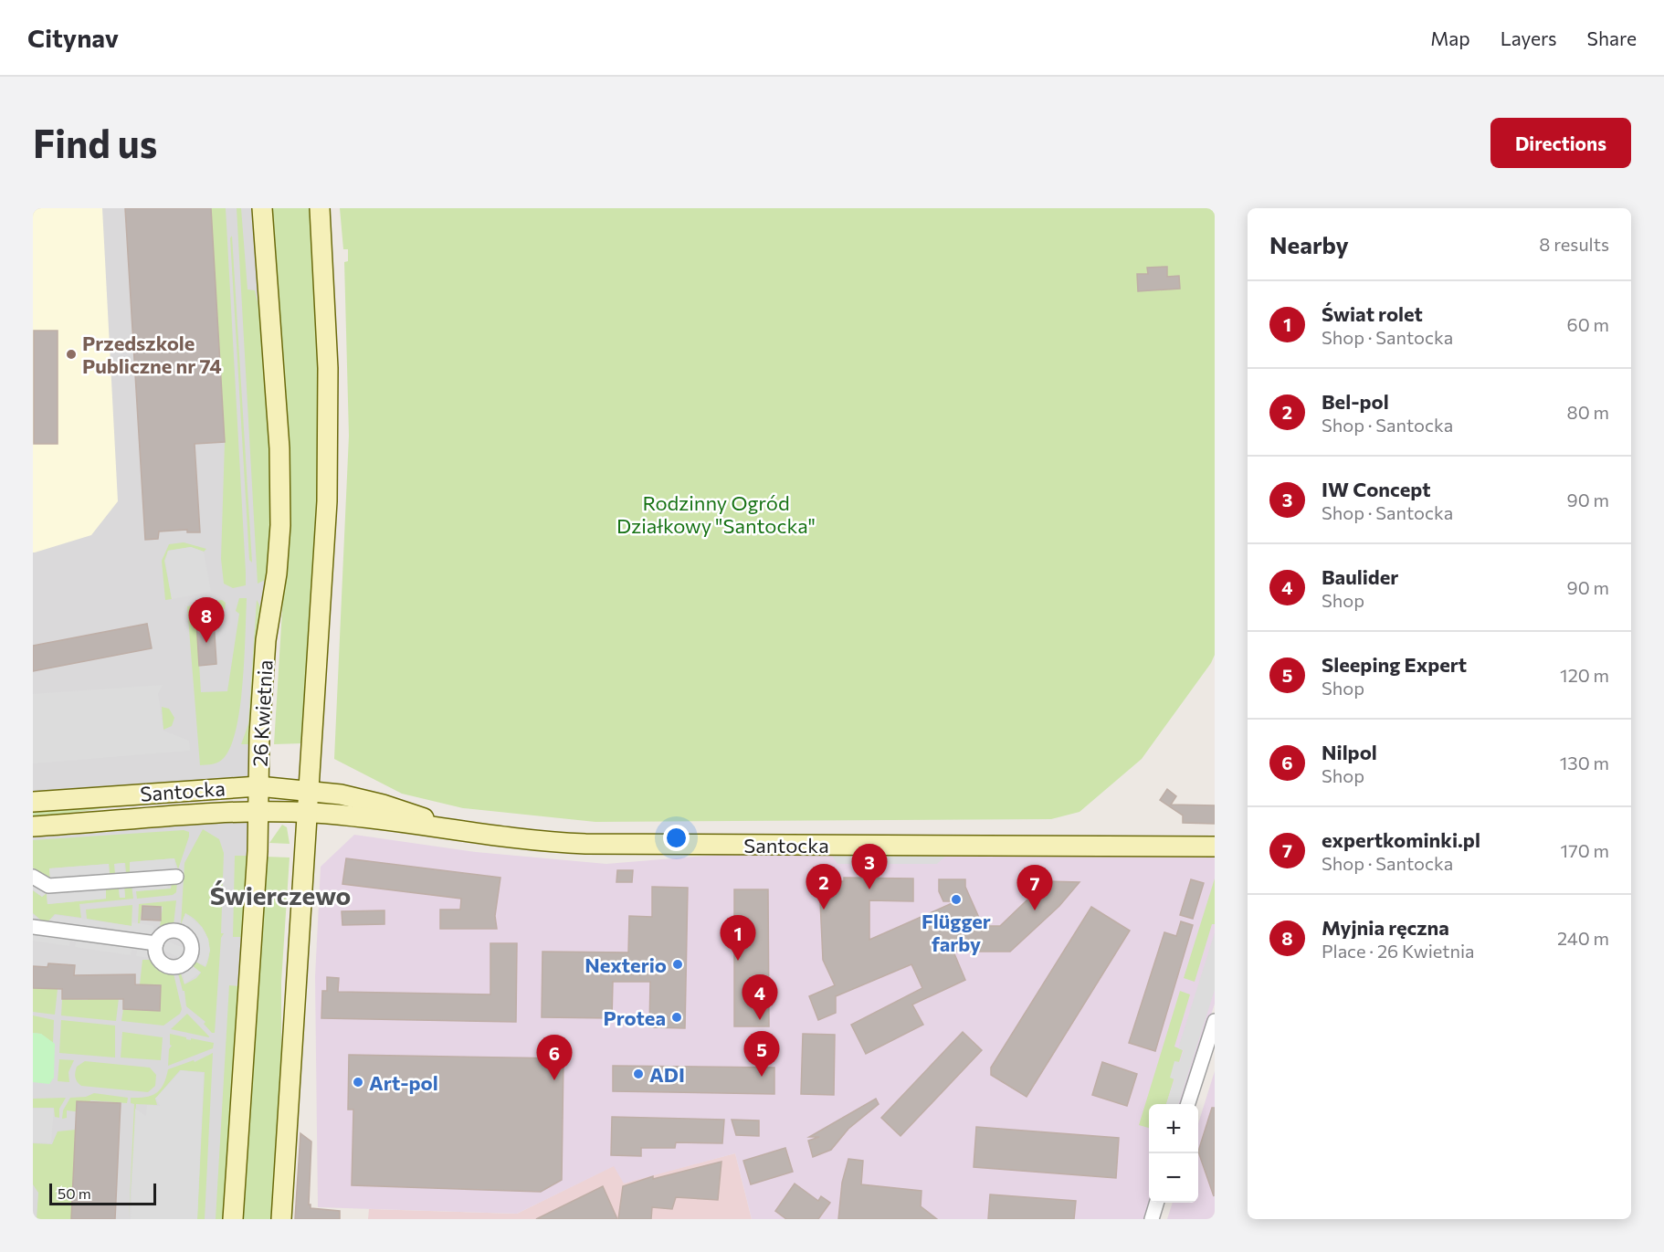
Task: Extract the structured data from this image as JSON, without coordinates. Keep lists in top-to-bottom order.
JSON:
{
  "streets": {
    "street": ["26 Kwietnia", "Santocka"]
  },
  "crossings": [
    ["26 Kwietnia", "Santocka"]
  ],
  "districts": ["Świerczewo"],
  "parks": ["Rodzinny Ogród Działkowy \"Santocka\""],
  "places": [
    "Przedszkole Publiczne nr 74",
    "Flügger farby",
    "Nexterio",
    "Protea",
    "ADI",
    "Art-pol"
  ],
  "scale_bar": "50 m",
  "page": {
    "header": "Citynav",
    "nav": ["Map", "Layers", "Share"],
    "buttons": "Directions",
    "title": "Find us",
    "heading": ["Nearby", "8 results"],
    "list": [
      {
        "mark": "1",
        "name": "Świat rolet",
        "note": "Shop · Santocka",
        "value": "60 m"
      },
      {
        "mark": "2",
        "name": "Bel-pol",
        "note": "Shop · Santocka",
        "value": "80 m"
      },
      {
        "mark": "3",
        "name": "IW Concept",
        "note": "Shop · Santocka",
        "value": "90 m"
      },
      {
        "mark": "4",
        "name": "Baulider",
        "note": "Shop",
        "value": "90 m"
      },
      {
        "mark": "5",
        "name": "Sleeping Expert",
        "note": "Shop",
        "value": "120 m"
      },
      {
        "mark": "6",
        "name": "Nilpol",
        "note": "Shop",
        "value": "130 m"
      },
      {
        "mark": "7",
        "name": "expertkominki.pl",
        "note": "Shop · Santocka",
        "value": "170 m"
      },
      {
        "mark": "8",
        "name": "Myjnia ręczna",
        "note": "Place · 26 Kwietnia",
        "value": "240 m"
      }
    ],
    "pins": [
      "8",
      "3",
      "2",
      "7",
      "1",
      "4",
      "5",
      "6"
    ],
    "map_buttons": ["+", "−"],
    "scale": "50 m"
  }
}
